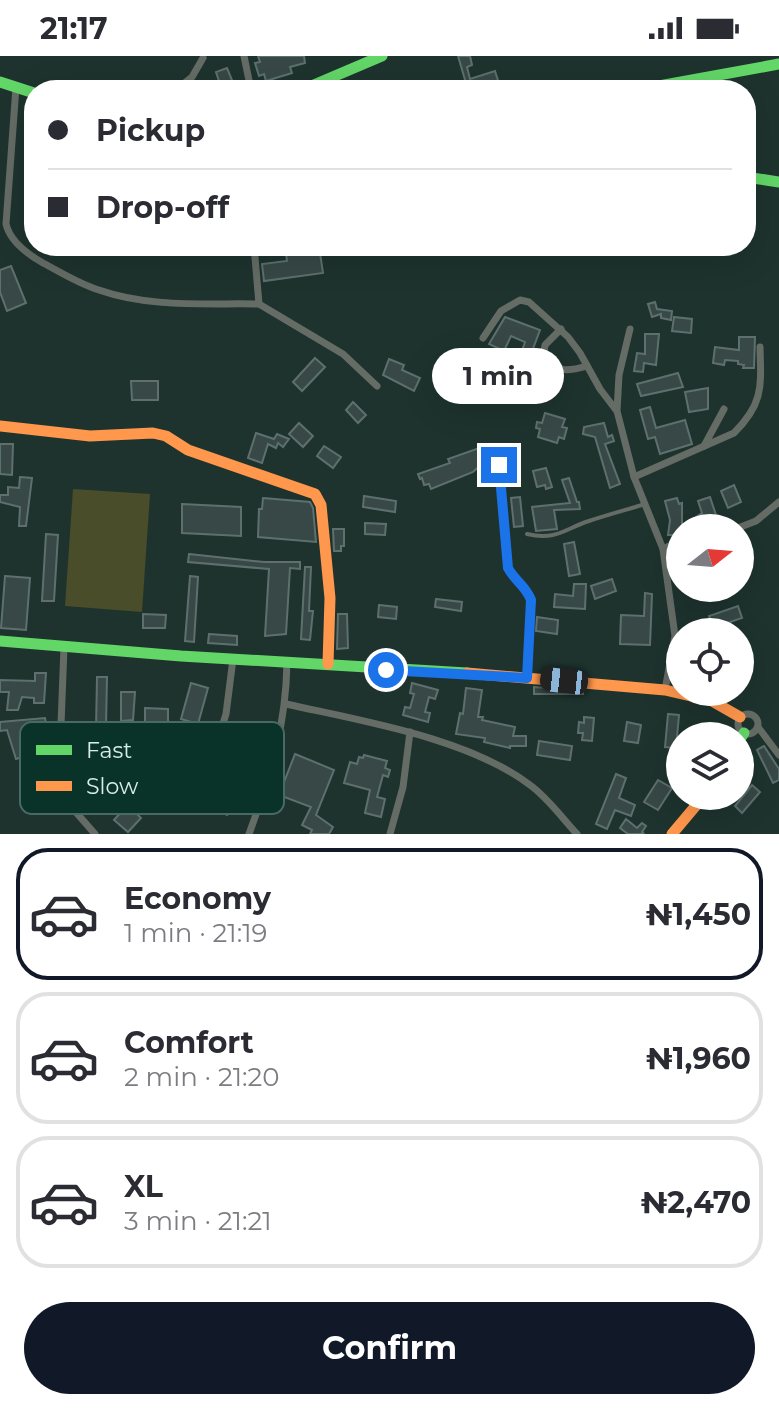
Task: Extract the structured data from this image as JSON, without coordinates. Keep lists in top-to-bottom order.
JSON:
{
  "legend": ["Fast", "Slow"],
  "north": "right",
  "page": {
    "status": "21:17",
    "banner": ["Pickup", "Drop-off"],
    "bubble": "1 min",
    "list": [
      {
        "name": "Economy",
        "note": "1 min · 21:19",
        "value": "₦1,450"
      },
      {
        "name": "Comfort",
        "note": "2 min · 21:20",
        "value": "₦1,960"
      },
      {
        "name": "XL",
        "note": "3 min · 21:21",
        "value": "₦2,470"
      }
    ],
    "buttons": "Confirm"
  }
}
